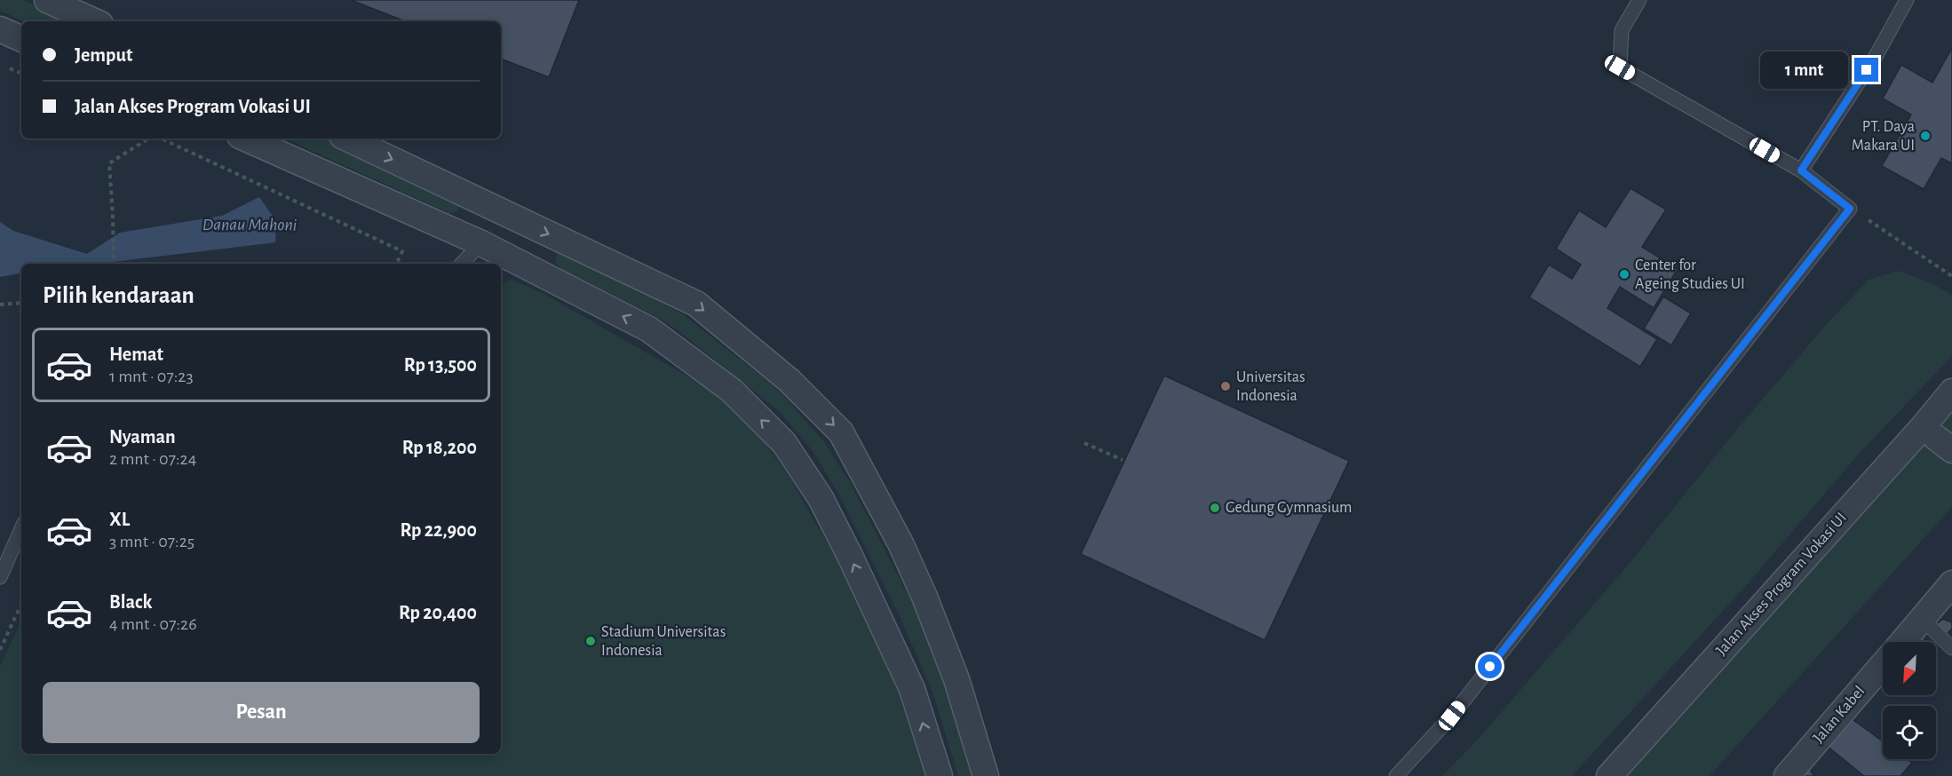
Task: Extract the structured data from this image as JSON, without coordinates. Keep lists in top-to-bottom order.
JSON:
{
  "streets": {
    "street": ["Jalan Akses Program Vokasi UI", "Jalan Kabel"]
  },
  "water": ["Danau Mahoni"],
  "places": [
    "PT. Daya Makara UI",
    "Center for Ageing Studies UI",
    "Universitas Indonesia",
    "Gedung Gymnasium",
    "Stadium Universitas Indonesia"
  ],
  "north": "bottom left",
  "page": {
    "banner": ["Jemput", "Jalan Akses Program Vokasi UI"],
    "bubble": "1 mnt",
    "heading": "Pilih kendaraan",
    "list": [
      {
        "name": "Hemat",
        "note": "1 mnt · 07:23",
        "value": "Rp 13,500"
      },
      {
        "name": "Nyaman",
        "note": "2 mnt · 07:24",
        "value": "Rp 18,200"
      },
      {
        "name": "XL",
        "note": "3 mnt · 07:25",
        "value": "Rp 22,900"
      },
      {
        "name": "Black",
        "note": "4 mnt · 07:26",
        "value": "Rp 20,400"
      }
    ],
    "buttons": "Pesan"
  }
}
